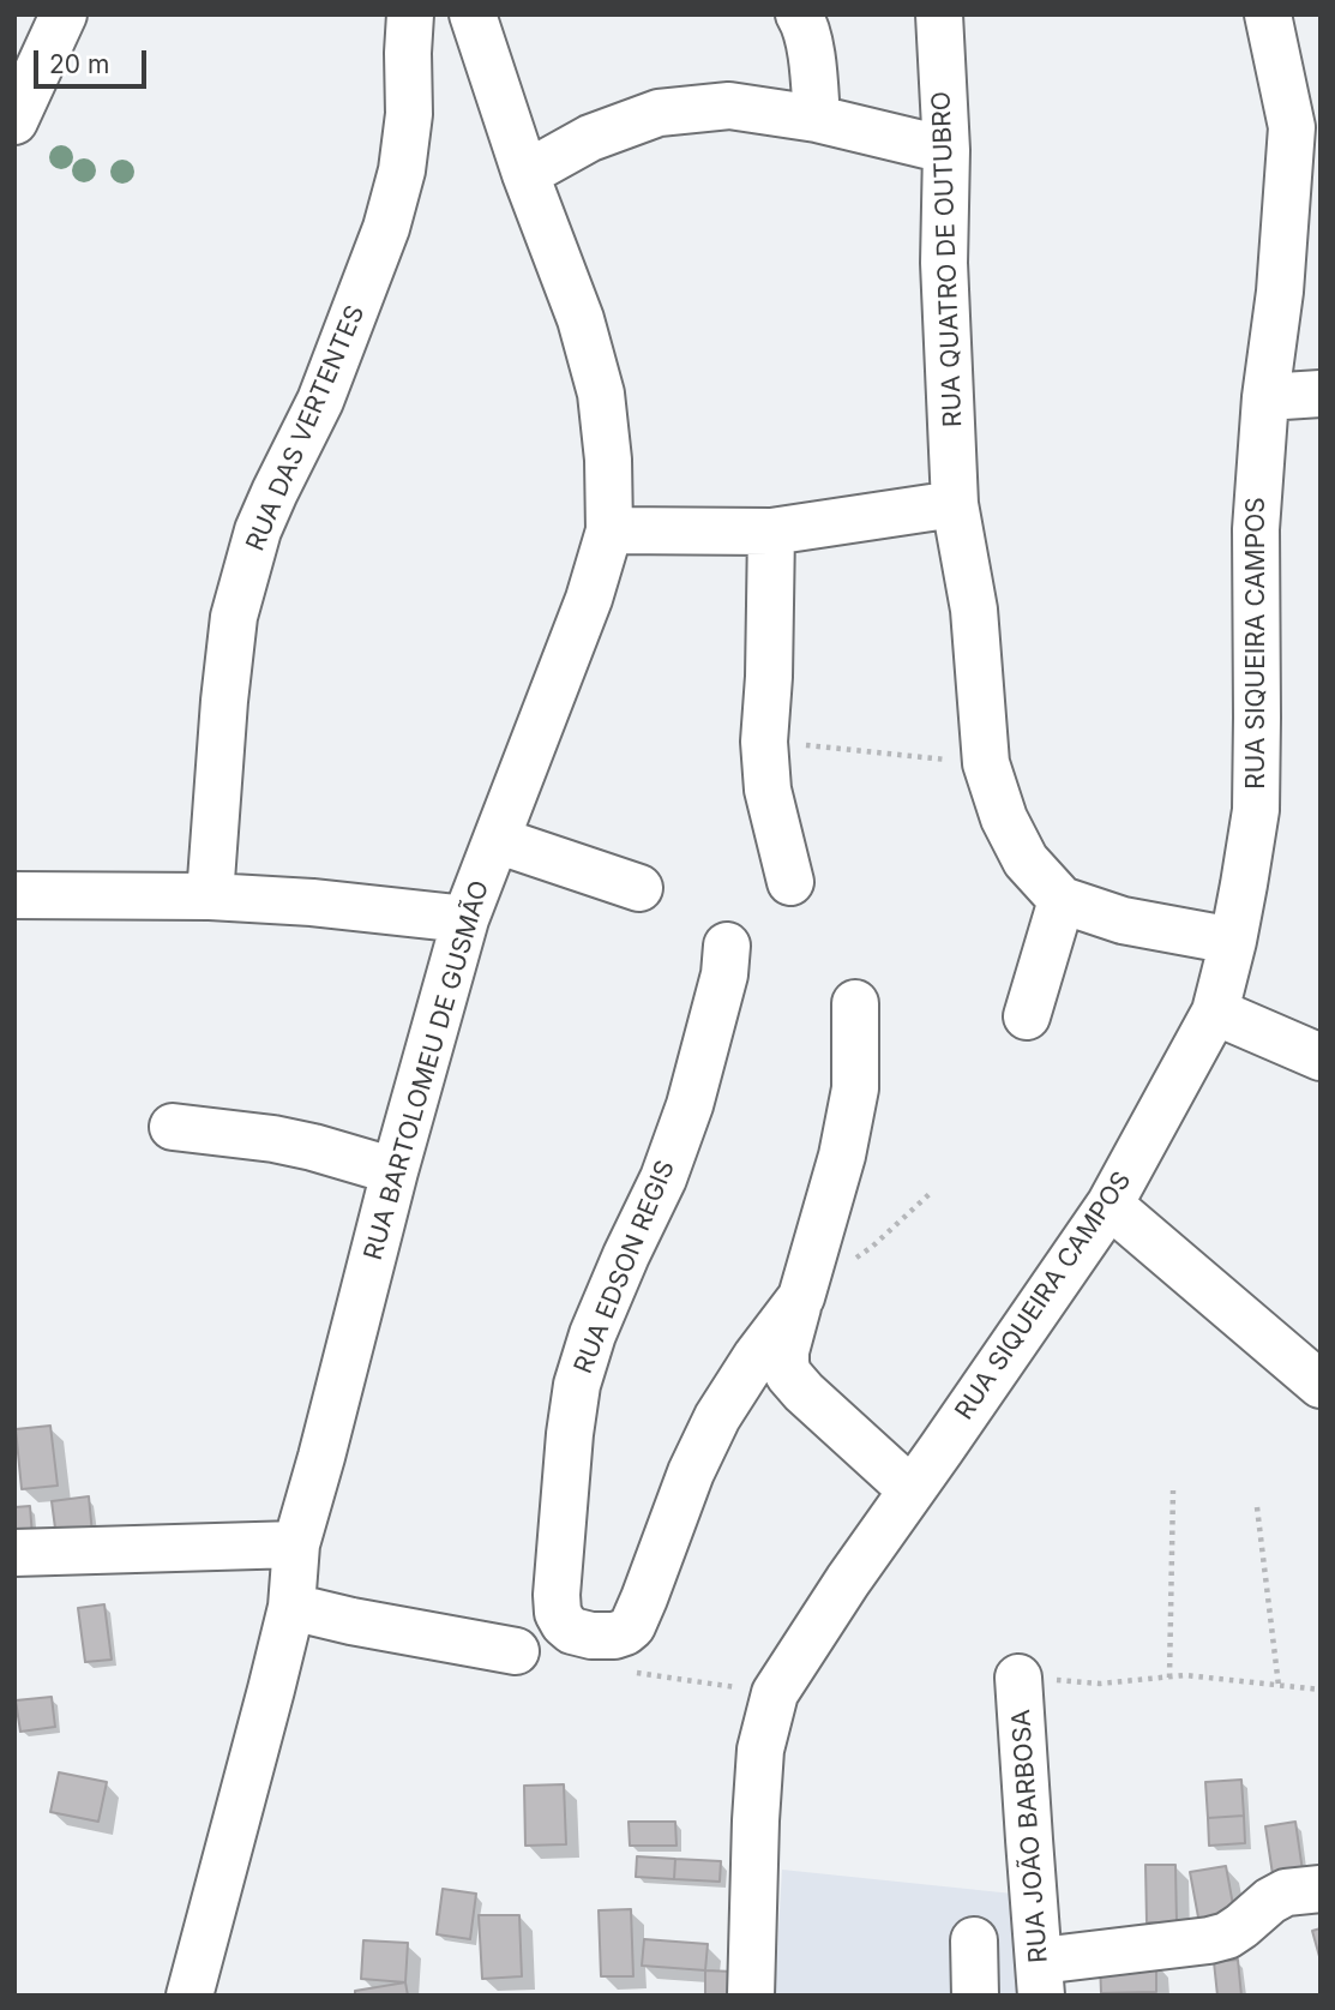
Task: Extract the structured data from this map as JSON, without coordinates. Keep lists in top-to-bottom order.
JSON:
{
  "streets": {
    "street": [
      "RUA QUATRO DE OUTUBRO",
      "RUA DAS VERTENTES",
      "RUA SIQUEIRA CAMPOS",
      "RUA BARTOLOMEU DE GUSMÃO",
      "RUA EDSON REGIS",
      "RUA JOÃO BARBOSA"
    ]
  },
  "crossings": [
    ["RUA QUATRO DE OUTUBRO", "RUA SIQUEIRA CAMPOS"]
  ],
  "scale_bar": "20 m"
}
